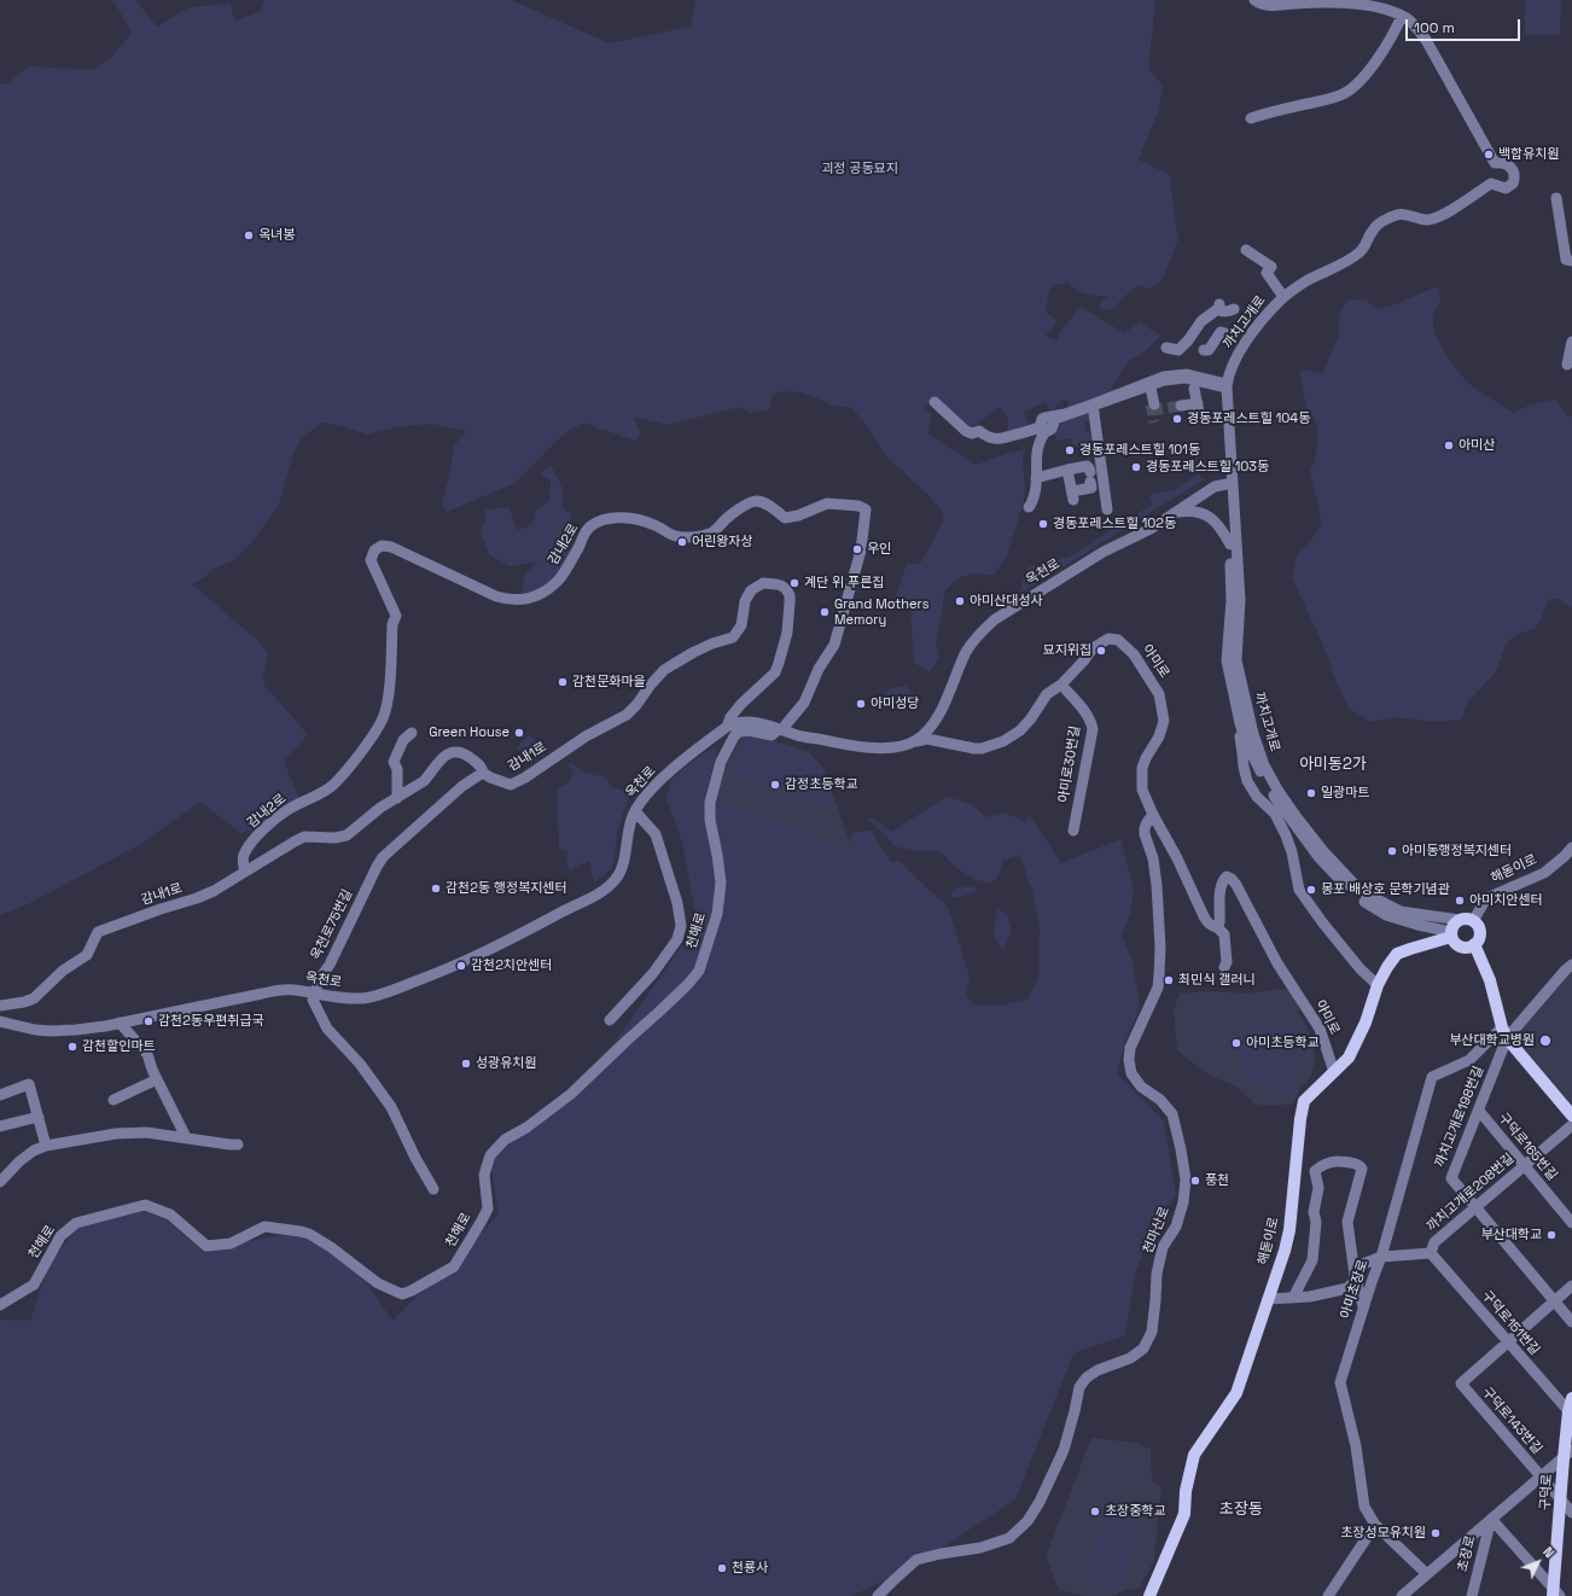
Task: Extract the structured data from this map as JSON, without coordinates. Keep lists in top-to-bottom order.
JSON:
{
  "streets": {
    "main road": ["해돋이로", "구덕로"],
    "street": [
      "까치고개로",
      "감내2로",
      "옥천로",
      "아미로",
      "감내1로",
      "아미로30번길",
      "옥천로75번길",
      "천해로",
      "까치고개로198번길",
      "구덕로165번길",
      "까치고개로208번길",
      "천마산로",
      "아미초장로",
      "구덕로151번길",
      "구덕로143번길",
      "초장로"
    ]
  },
  "crossings": [
    ["까치고개로", "옥천로"],
    ["까치고개로", "해돋이로"],
    ["감내2로", "옥천로"],
    ["감내2로", "감내1로"],
    ["감내2로", "천해로"],
    ["옥천로", "아미로"],
    ["옥천로", "감내1로"],
    ["옥천로", "옥천로75번길"],
    ["옥천로", "천해로"],
    ["아미로", "아미로30번길"],
    ["아미로", "해돋이로"],
    ["아미로", "천마산로"],
    ["감내1로", "옥천로75번길"],
    ["까치고개로198번길", "구덕로165번길"],
    ["까치고개로198번길", "까치고개로208번길"],
    ["까치고개로198번길", "아미초장로"],
    ["구덕로165번길", "까치고개로208번길"],
    ["까치고개로208번길", "아미초장로"],
    ["까치고개로208번길", "구덕로151번길"],
    ["구덕로151번길", "구덕로143번길"],
    ["구덕로151번길", "구덕로"],
    ["구덕로143번길", "구덕로"],
    ["구덕로", "초장로"]
  ],
  "districts": ["아미동2가", "초장동"],
  "parks": ["괴정 공동묘지"],
  "places": [
    "백합유치원",
    "옥녀봉",
    "경동포레스트힐 104동",
    "아미산",
    "경동포레스트힐 101동",
    "경동포레스트힐 103동",
    "경동포레스트힐 102동",
    "어린왕자상",
    "우인",
    "계단 위 푸른집",
    "아미산대성사",
    "Grand Mothers Memory",
    "묘지위집",
    "감천문화마을",
    "아미성당",
    "Green House",
    "감정초등학교",
    "일광마트",
    "아미동행정복지센터",
    "감천2동 행정복지센터",
    "몽포 배상호 문학기념관",
    "아미치안센터",
    "감천2치안센터",
    "최민식 갤러니",
    "감천2동우편취급국",
    "부산대학교병원",
    "아미초등학교",
    "감천할인마트",
    "성광유치원",
    "풍천",
    "부산대학교",
    "초장중학교",
    "초장성모유치원",
    "천룡사"
  ],
  "scale_bar": "100 m",
  "north": "top right"
}
